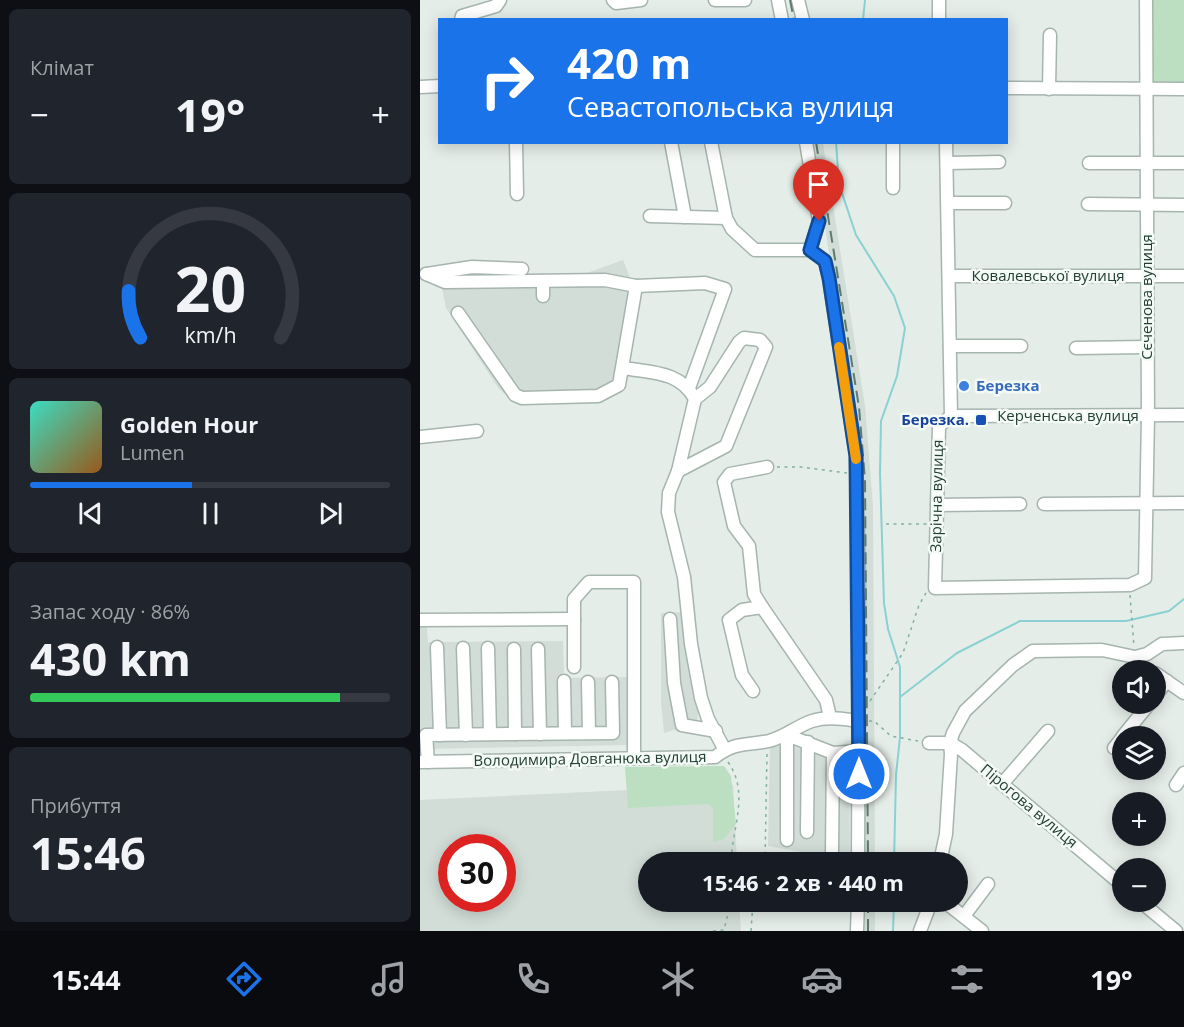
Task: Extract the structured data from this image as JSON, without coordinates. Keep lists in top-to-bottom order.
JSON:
{
  "streets": {
    "street": [
      "Ковалевської вулиця",
      "Сєченова вулиця",
      "Керченська вулиця",
      "Зарічна вулиця",
      "Володимира Довганюка вулиця",
      "Пірогова вулиця"
    ]
  },
  "crossings": [
    ["Ковалевської вулиця", "Сєченова вулиця"],
    ["Ковалевської вулиця", "Зарічна вулиця"],
    ["Сєченова вулиця", "Керченська вулиця"],
    ["Керченська вулиця", "Зарічна вулиця"]
  ],
  "places": {
    "other": ["Березка"],
    "transit": ["Березка."]
  },
  "page": {
    "tile": [
      "Клімат",
      ["Запас ходу · 86%", "430 km"],
      ["Прибуття", "15:46"]
    ],
    "turn": ["420 m", "Севастопольська вулиця"],
    "heat": ["−", "19°", "+"],
    "song": ["Golden Hour", "Lumen"],
    "map_buttons": ["+", "−"],
    "limit": "30",
    "trip": "15:46 · 2 хв · 440 m",
    "tabs": ["15:44", "19°"],
    "gauge": ["20", "km/h"]
  }
}
